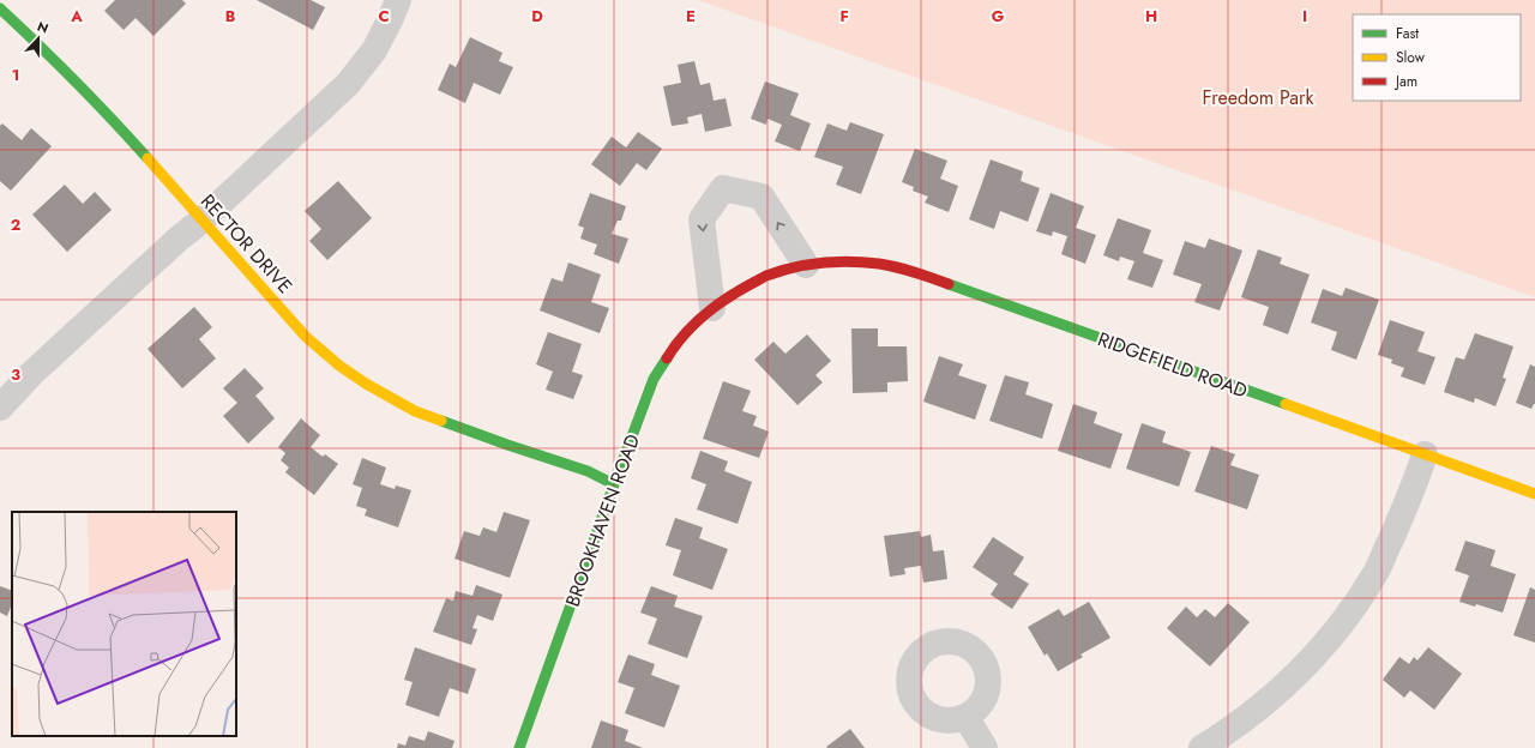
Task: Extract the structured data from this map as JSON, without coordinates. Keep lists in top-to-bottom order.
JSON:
{
  "streets": {
    "street": ["RECTOR DRIVE", "RIDGEFIELD ROAD", "BROOKHAVEN ROAD"]
  },
  "crossings": [
    ["RECTOR DRIVE", "BROOKHAVEN ROAD"],
    ["RIDGEFIELD ROAD", "BROOKHAVEN ROAD"]
  ],
  "parks": ["Freedom Park"],
  "legend": ["Fast", "Slow", "Jam"],
  "north": "top",
  "grid": {
    "columns": [
      "A",
      "B",
      "C",
      "D",
      "E",
      "F",
      "G",
      "H",
      "I"
    ],
    "rows": ["1", "2", "3"]
  }
}
